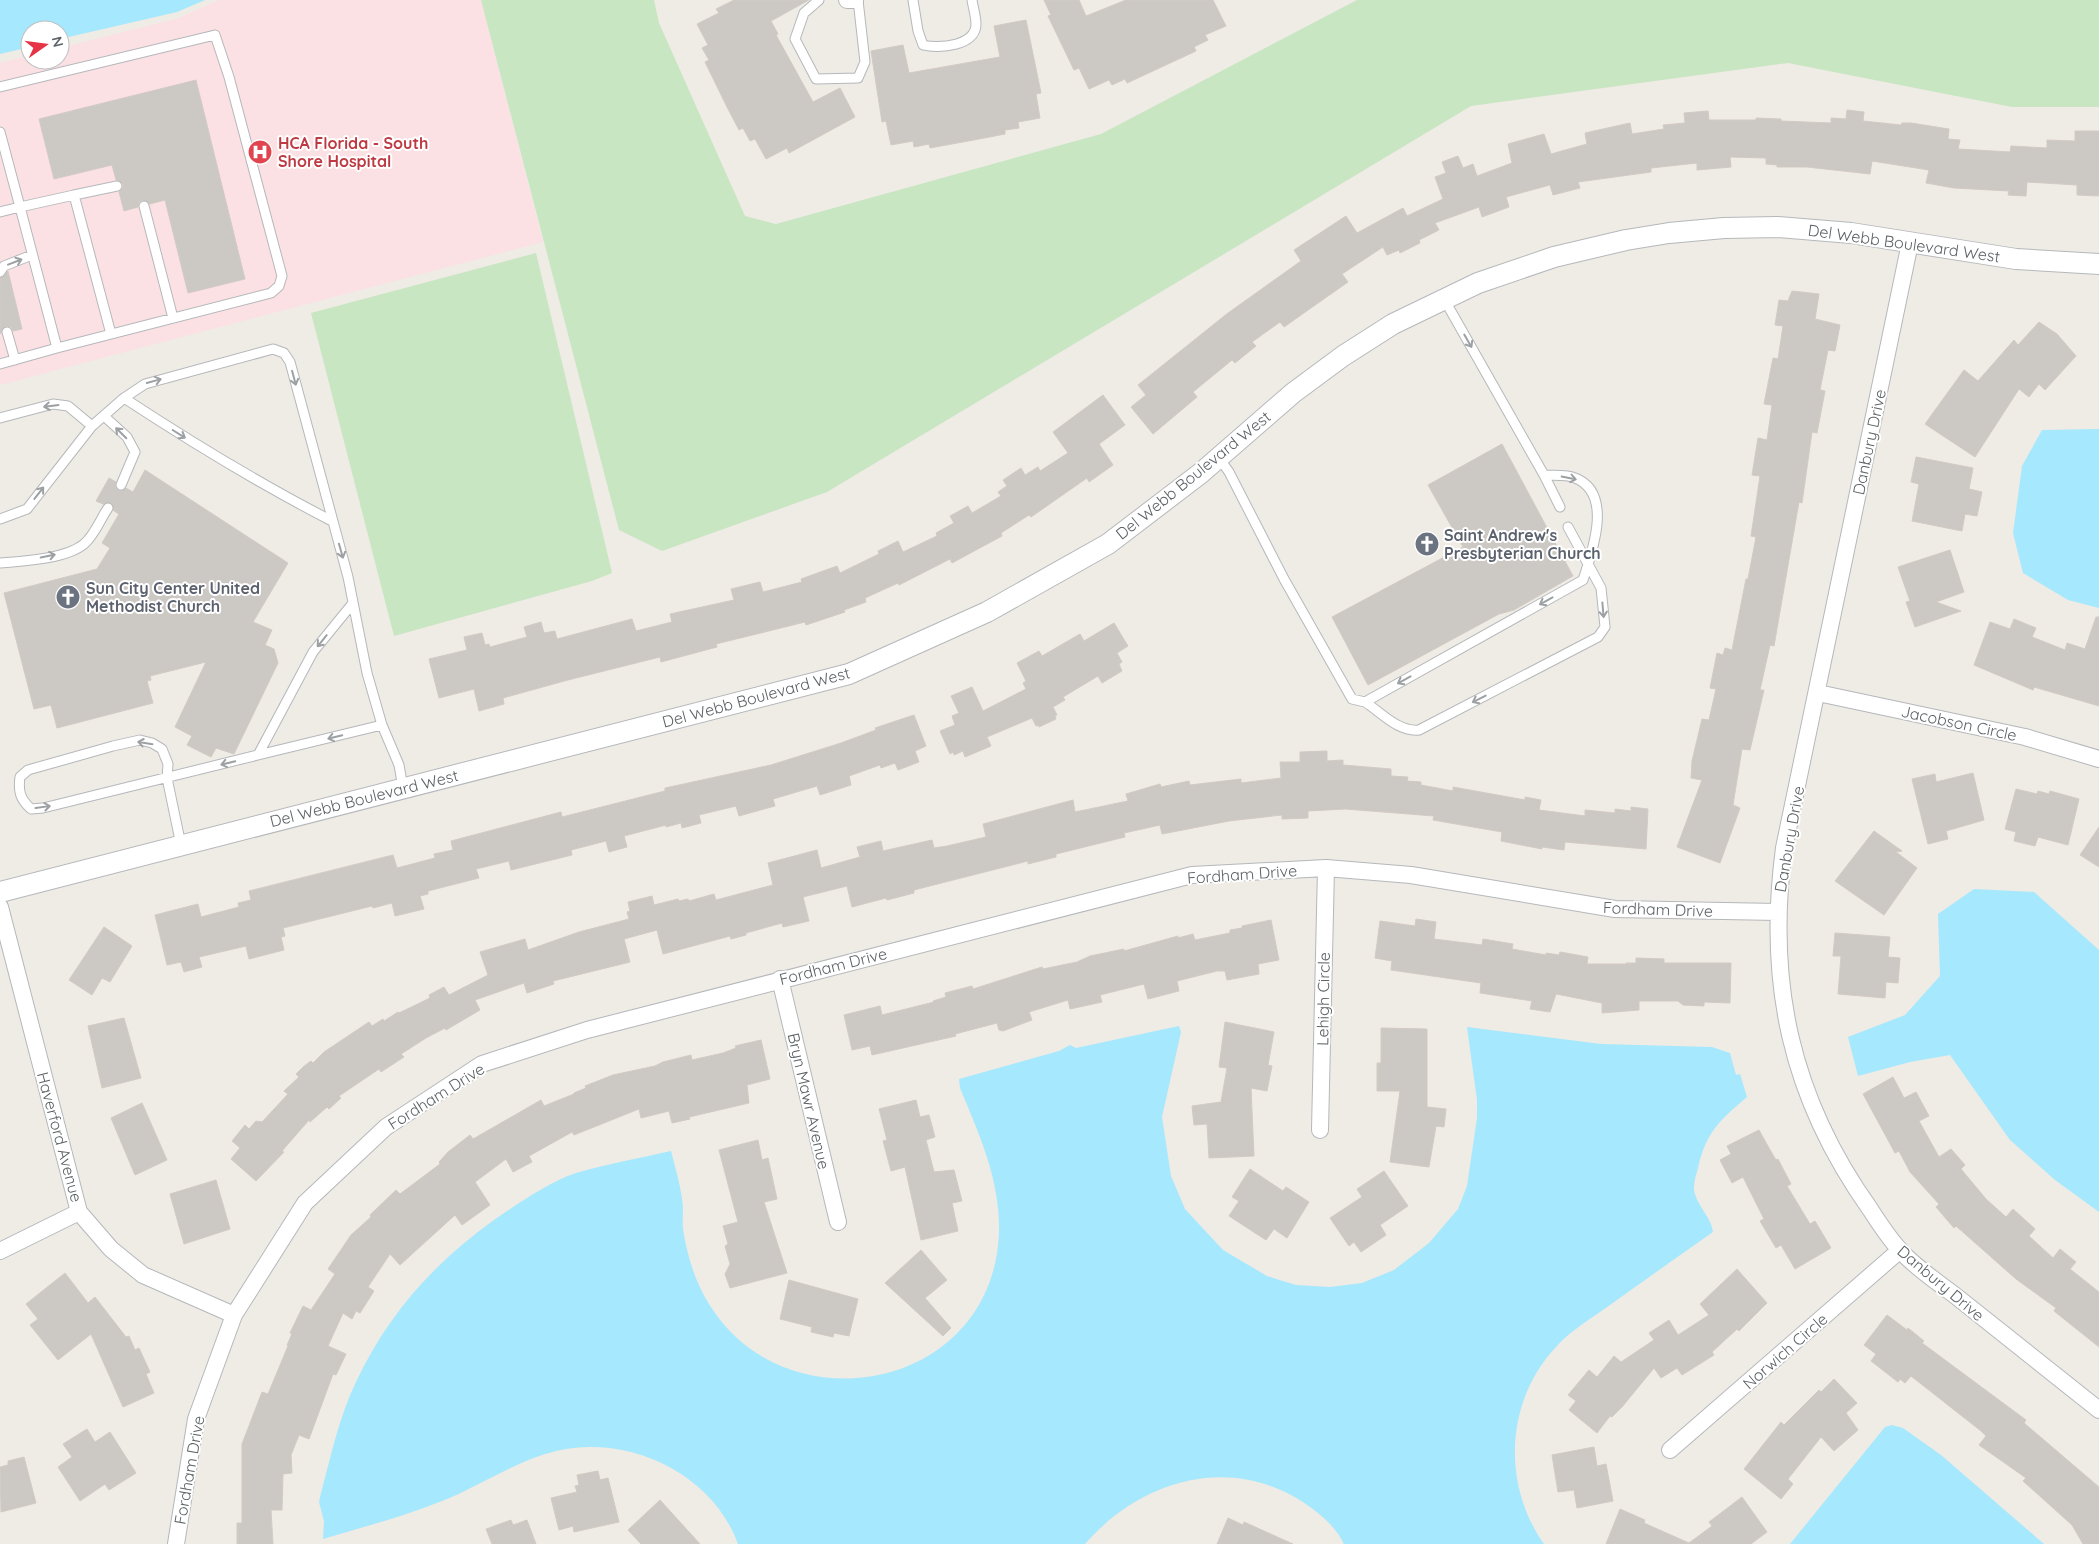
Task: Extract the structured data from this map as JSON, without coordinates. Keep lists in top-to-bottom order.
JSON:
{
  "streets": {
    "street": [
      "Del Webb Boulevard West",
      "Danbury Drive",
      "Jacobson Circle",
      "Fordham Drive",
      "Lehigh Circle",
      "Bryn Mawr Avenue",
      "Haverford Avenue",
      "Norwich Circle"
    ]
  },
  "crossings": [
    ["Del Webb Boulevard West", "Danbury Drive"],
    ["Danbury Drive", "Jacobson Circle"],
    ["Danbury Drive", "Fordham Drive"],
    ["Danbury Drive", "Norwich Circle"],
    ["Fordham Drive", "Lehigh Circle"],
    ["Fordham Drive", "Bryn Mawr Avenue"],
    ["Fordham Drive", "Haverford Avenue"]
  ],
  "places": {
    "hospital": ["HCA Florida - South Shore Hospital"],
    "church": ["Saint Andrew's Presbyterian Church", "Sun City Center United Methodist Church"]
  },
  "north": "right"
}
